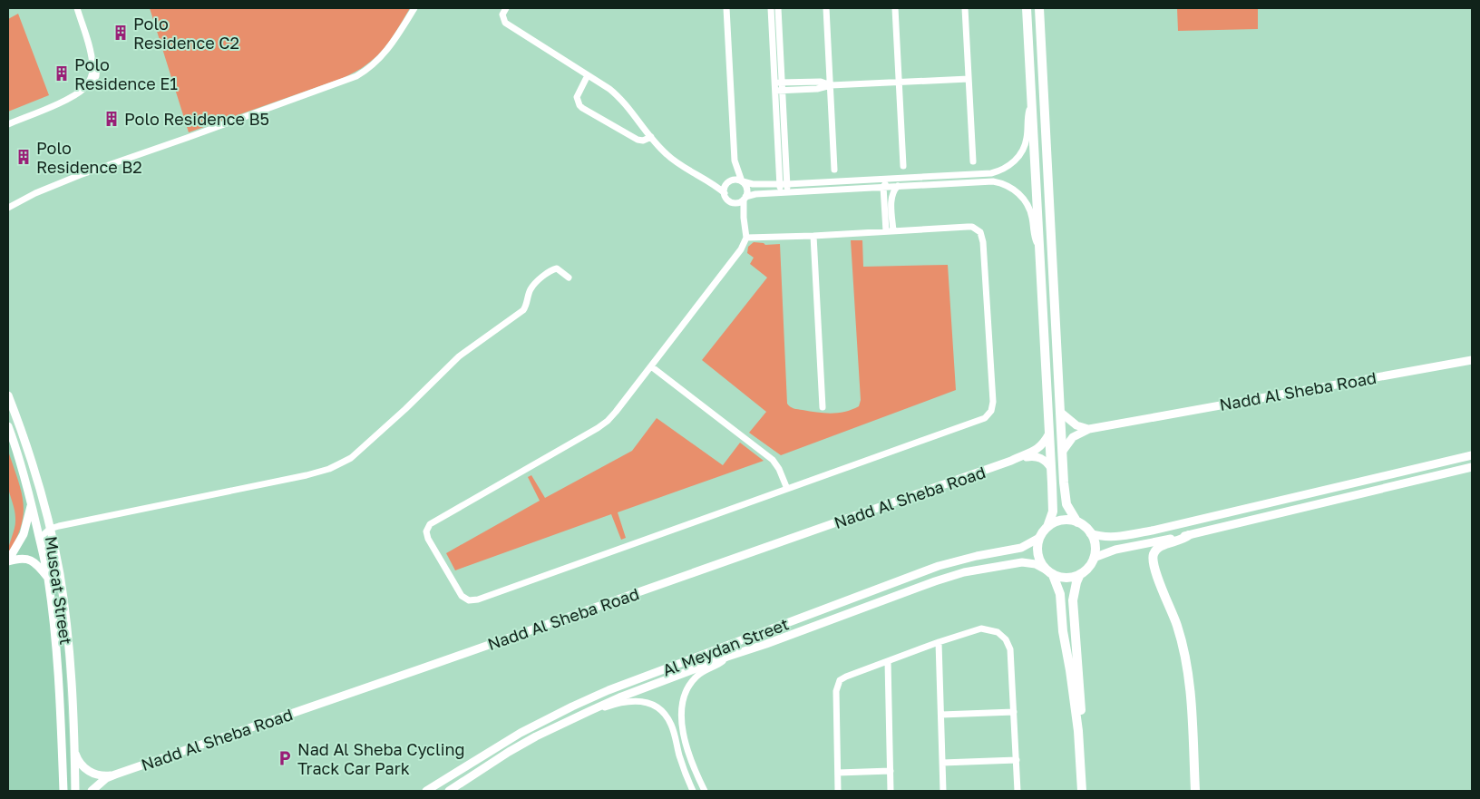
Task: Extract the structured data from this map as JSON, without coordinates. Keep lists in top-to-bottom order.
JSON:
{
  "streets": {
    "street": ["Nadd Al Sheba Road", "Muscat Street", "Al Meydan Street"]
  },
  "crossings": [
    ["Nadd Al Sheba Road", "Muscat Street"]
  ],
  "places": {
    "building": [
      "Polo Residence C2",
      "Polo Residence E1",
      "Polo Residence B5",
      "Polo Residence B2"
    ],
    "parking": ["Nad Al Sheba Cycling Track Car Park"]
  }
}
